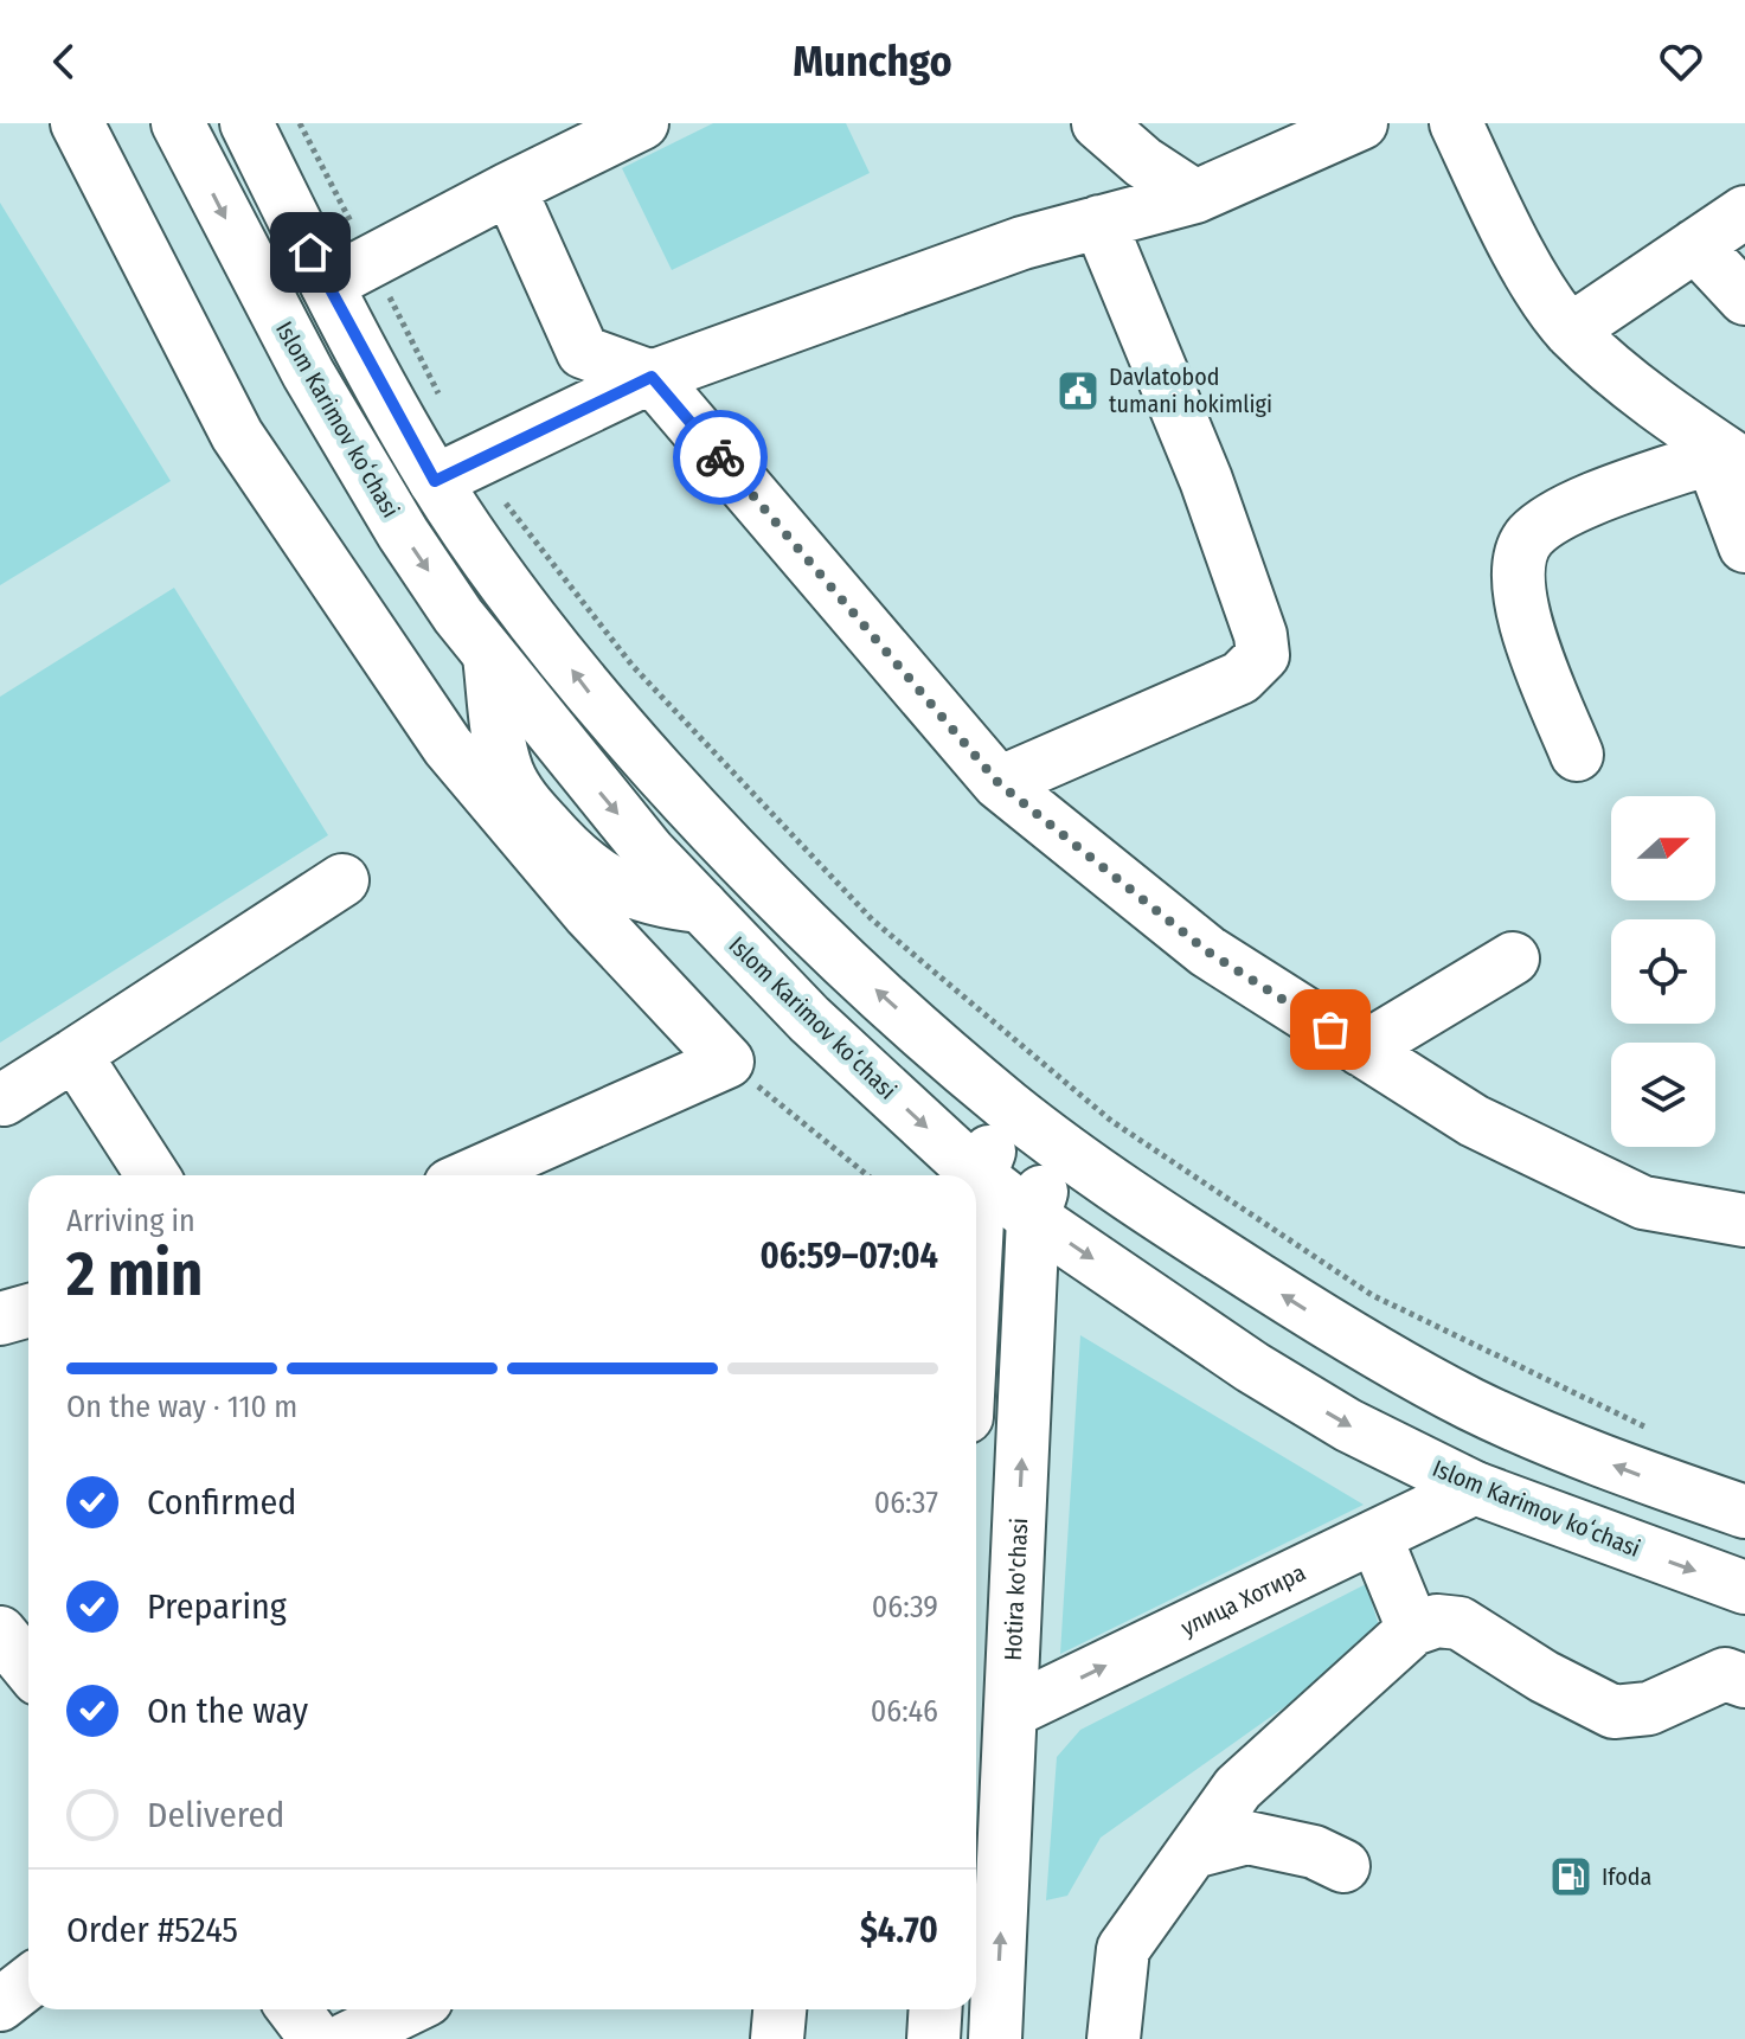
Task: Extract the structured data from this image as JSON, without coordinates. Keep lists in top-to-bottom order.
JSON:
{
  "streets": {
    "main road": ["Islom Karimov koʻchasi", "Hotira ko'chasi", "улица Хотира"]
  },
  "crossings": [
    ["Islom Karimov koʻchasi", "Hotira ko'chasi"],
    ["Islom Karimov koʻchasi", "улица Хотира"],
    ["Hotira ko'chasi", "улица Хотира"]
  ],
  "places": {
    "public building": ["Davlatobod tumani hokimligi"],
    "fuel station": ["Ifoda"]
  },
  "north": "right",
  "page": {
    "header": "Munchgo",
    "heading": ["2 min", "Arriving in", "06:59–07:04"],
    "panel": ["Order #5245", "$4.70"],
    "bar": "On the way · 110 m",
    "list": [
      ["Confirmed", "06:37"],
      ["Preparing", "06:39"],
      ["On the way", "06:46"],
      "Delivered"
    ]
  }
}
